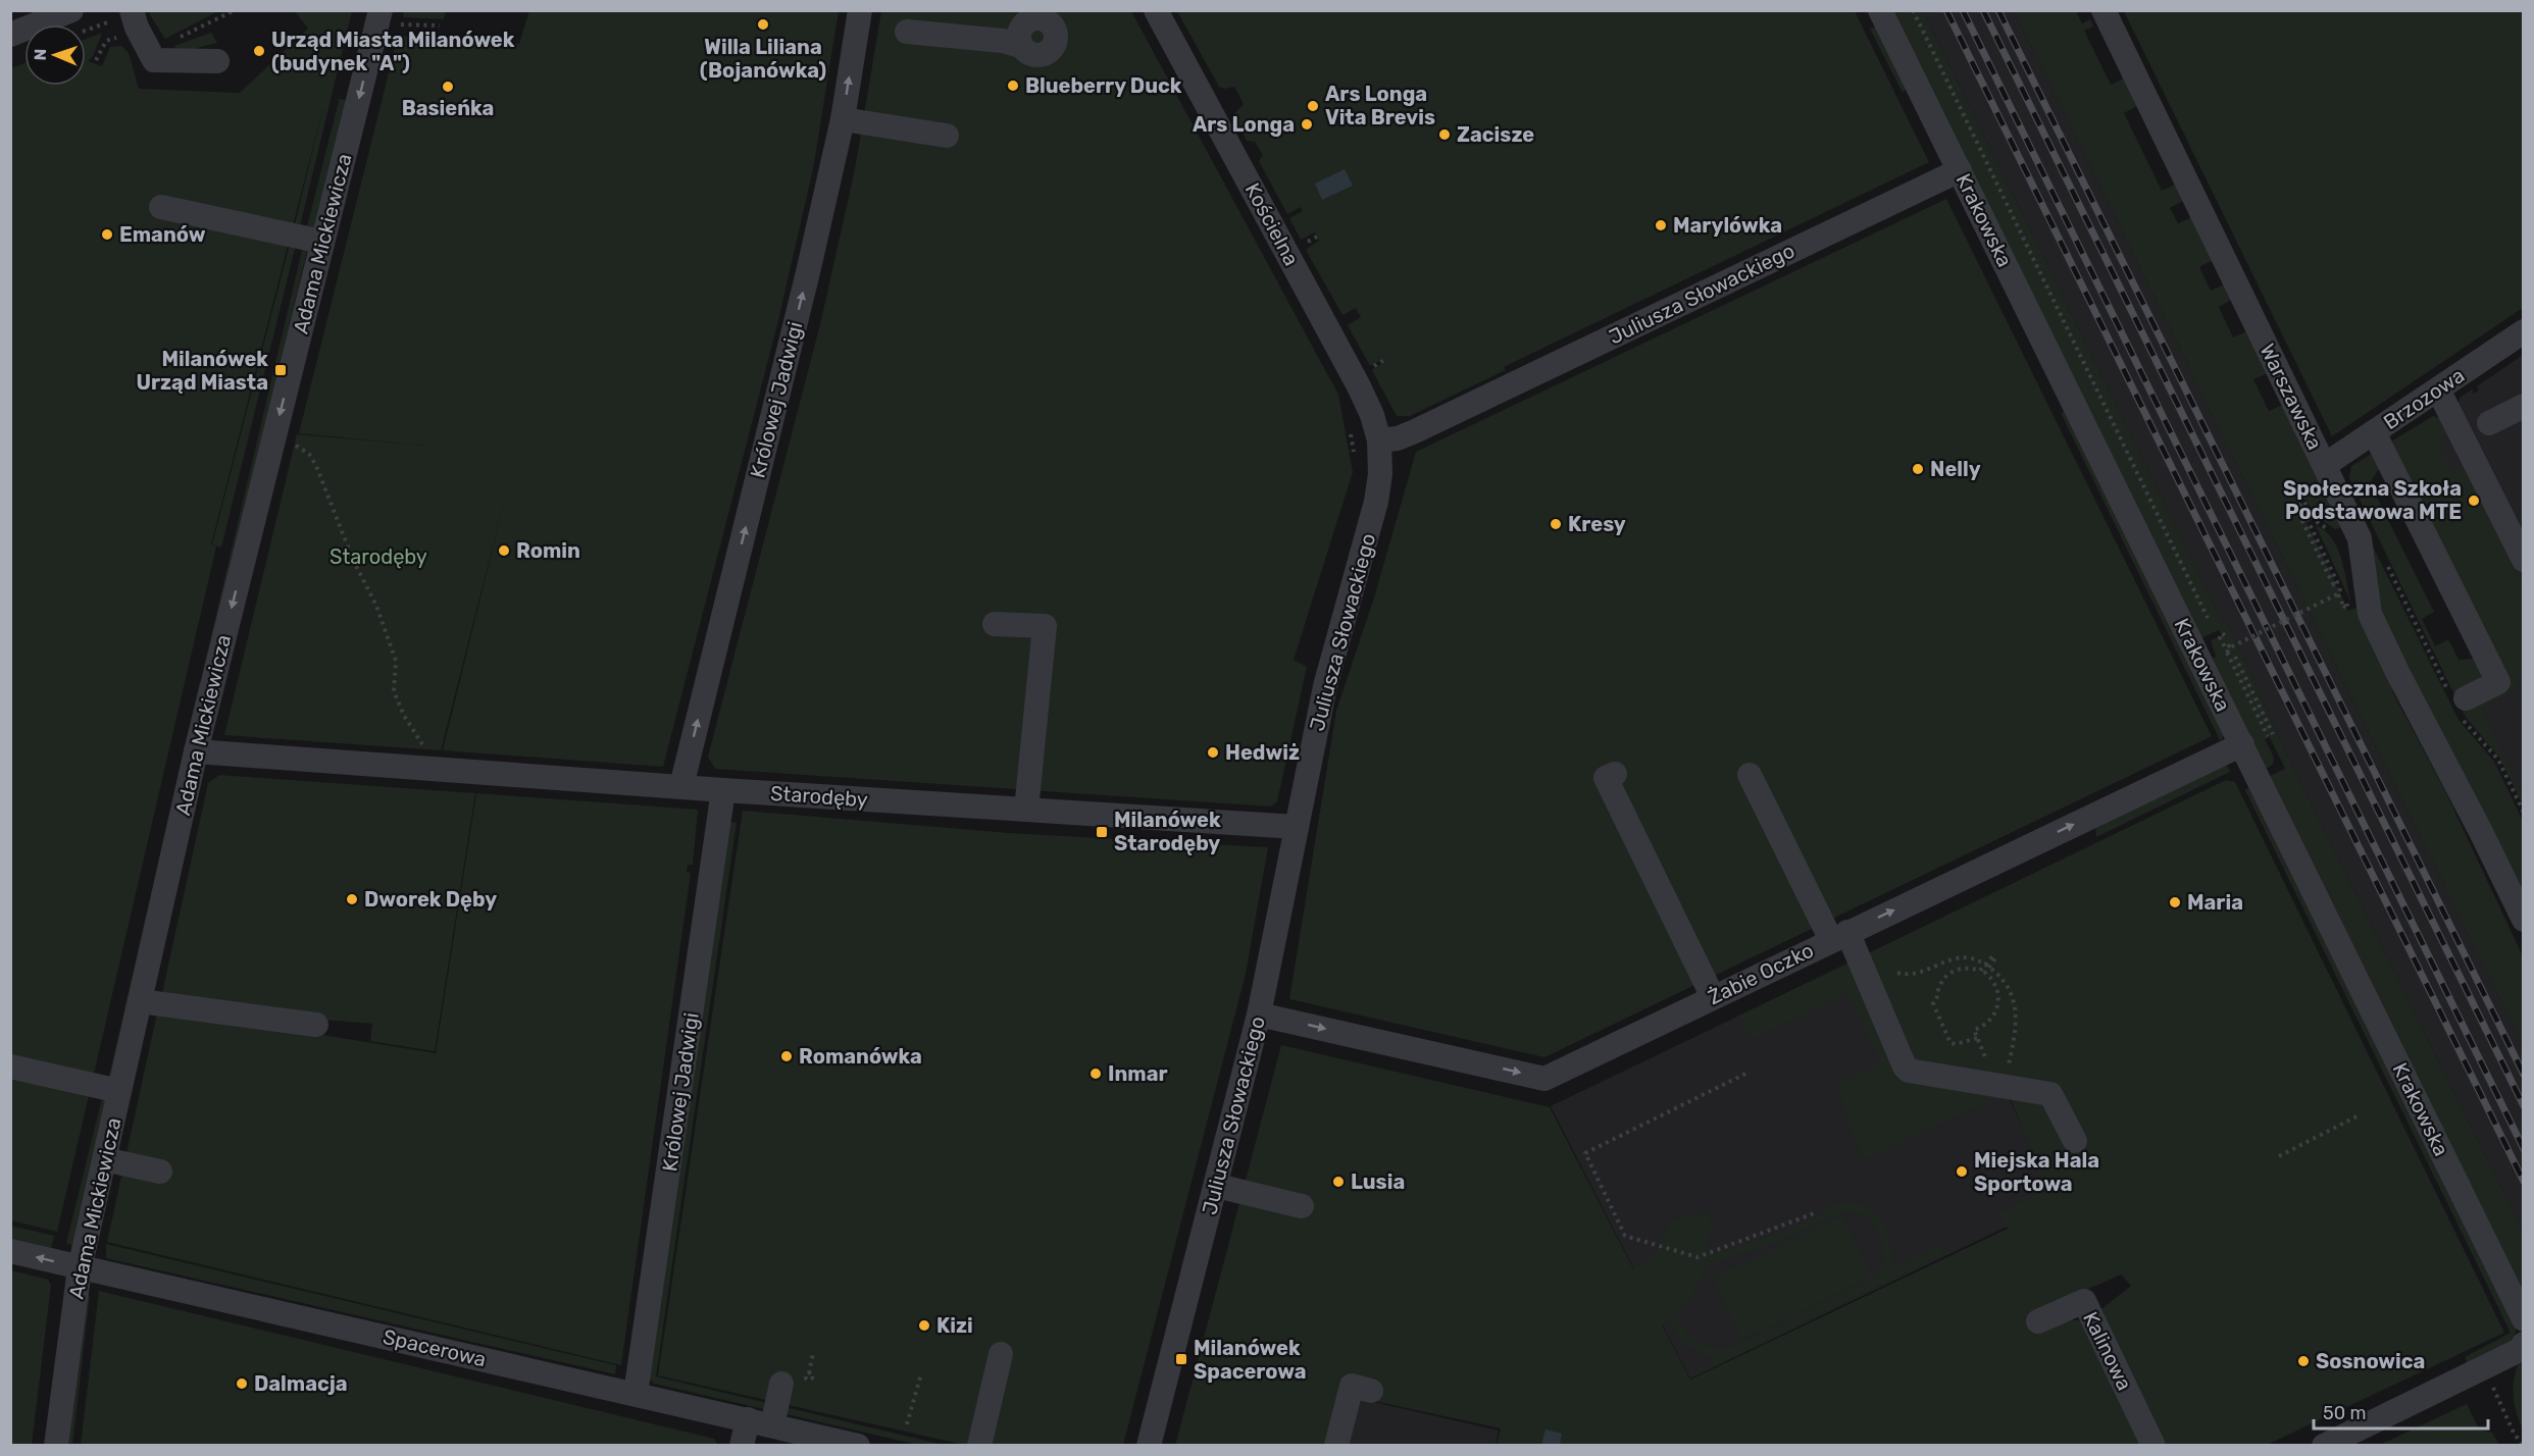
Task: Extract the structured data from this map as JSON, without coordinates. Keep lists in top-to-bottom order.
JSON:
{
  "streets": {
    "street": [
      "Krakowska",
      "Kościelna",
      "Adama Mickiewicza",
      "Juliusza Słowackiego",
      "Warszawska",
      "Brzozowa",
      "Królowej Jadwigi",
      "Starodęby",
      "Żabie Oczko",
      "Spacerowa",
      "Kalinowa"
    ]
  },
  "crossings": [
    ["Krakowska", "Juliusza Słowackiego"],
    ["Krakowska", "Żabie Oczko"],
    ["Kościelna", "Juliusza Słowackiego"],
    ["Adama Mickiewicza", "Starodęby"],
    ["Adama Mickiewicza", "Spacerowa"],
    ["Juliusza Słowackiego", "Starodęby"],
    ["Juliusza Słowackiego", "Żabie Oczko"],
    ["Warszawska", "Brzozowa"],
    ["Królowej Jadwigi", "Starodęby"],
    ["Królowej Jadwigi", "Spacerowa"]
  ],
  "one_way": ["Adama Mickiewicza", "Królowej Jadwigi", "Żabie Oczko"],
  "parks": ["Starodęby"],
  "places": {
    "other": [
      "Willa Liliana (Bojanówka)",
      "Urząd Miasta Milanówek (budynek \"A\")",
      "Blueberry Duck",
      "Basieńka",
      "Ars Longa Vita Brevis",
      "Ars Longa",
      "Zacisze",
      "Marylówka",
      "Emanów",
      "Nelly",
      "Społeczna Szkoła Podstawowa MTE",
      "Kresy",
      "Romin",
      "Hedwiż",
      "Dworek Dęby",
      "Maria",
      "Romanówka",
      "Inmar",
      "Miejska Hala Sportowa",
      "Lusia",
      "Kizi",
      "Sosnowica",
      "Dalmacja"
    ],
    "transit": ["Milanówek Urząd Miasta", "Milanówek Starodęby", "Milanówek Spacerowa"]
  },
  "scale_bar": "50 m",
  "north": "left"
}
